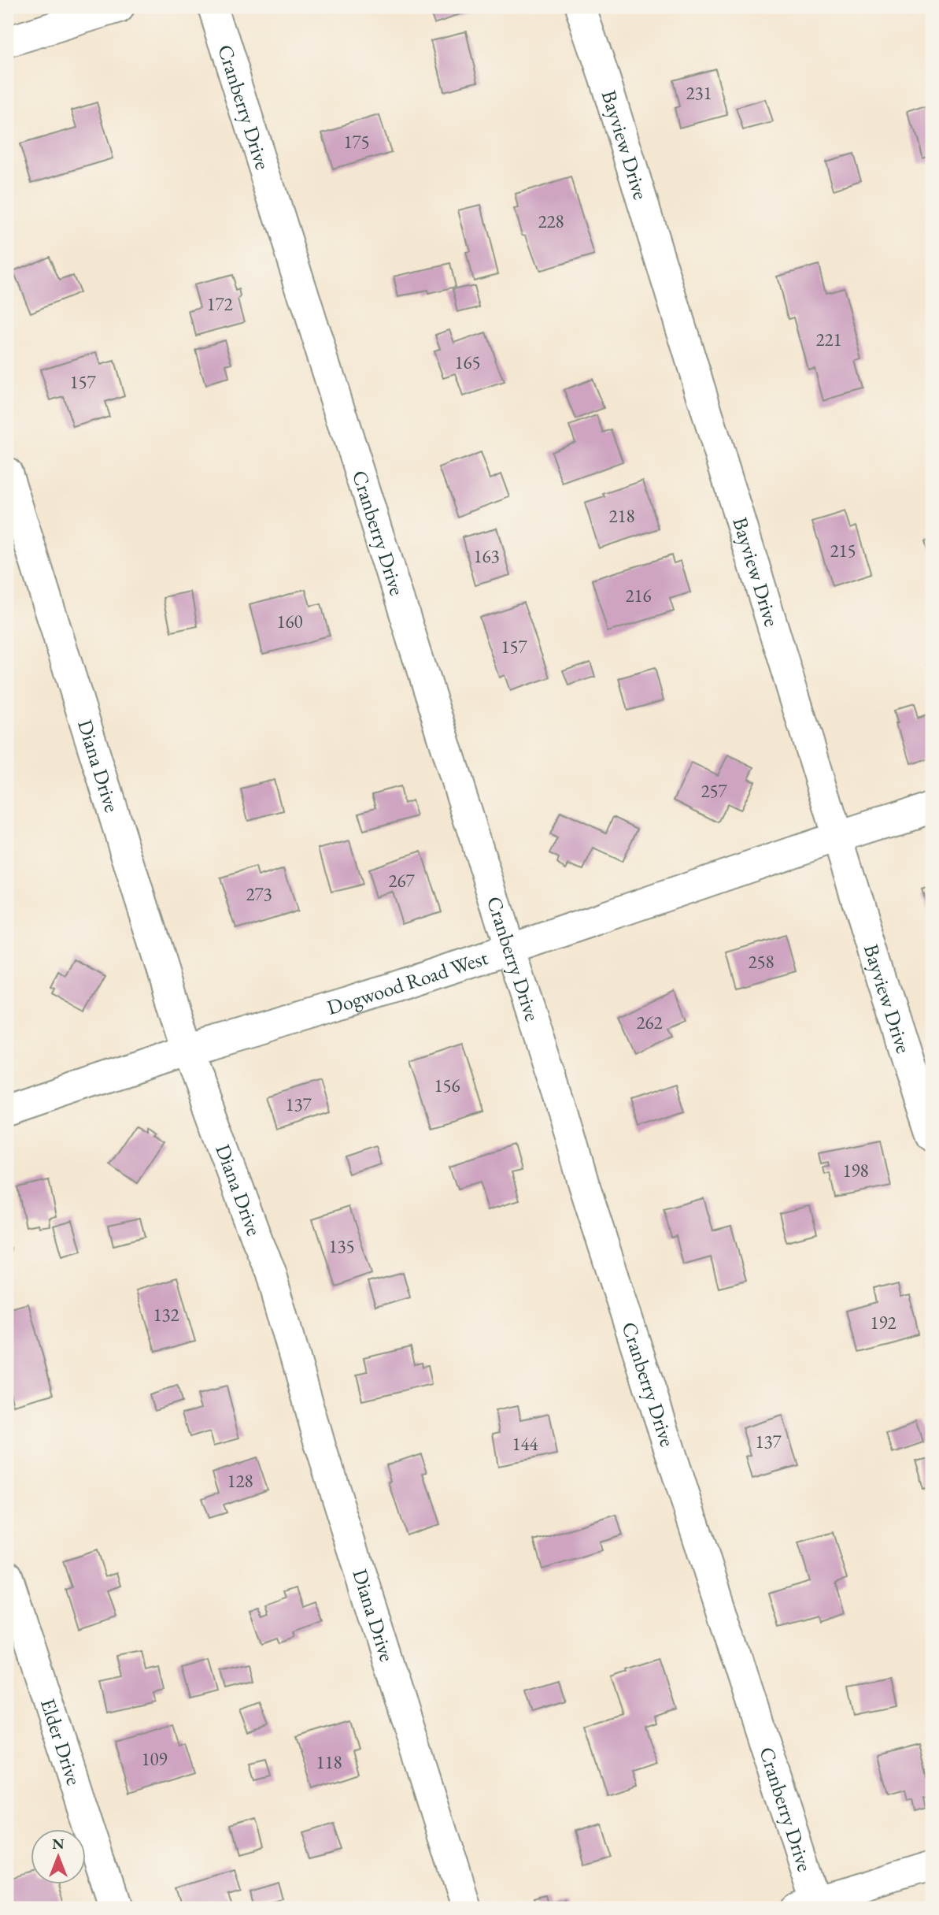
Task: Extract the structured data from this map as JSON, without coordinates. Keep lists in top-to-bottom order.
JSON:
{
  "streets": {
    "street": [
      "Cranberry Drive",
      "Bayview Drive",
      "Diana Drive",
      "Dogwood Road West",
      "Elder Drive"
    ]
  },
  "crossings": [
    ["Cranberry Drive", "Dogwood Road West"],
    ["Bayview Drive", "Dogwood Road West"],
    ["Diana Drive", "Dogwood Road West"]
  ],
  "house_numbers": [
    "231",
    "175",
    "228",
    "172",
    "221",
    "165",
    "157",
    "218",
    "215",
    "163",
    "216",
    "160",
    "157",
    "257",
    "267",
    "273",
    "258",
    "262",
    "156",
    "137",
    "198",
    "135",
    "132",
    "192",
    "137",
    "144",
    "128",
    "109",
    "118"
  ],
  "north": "top"
}
